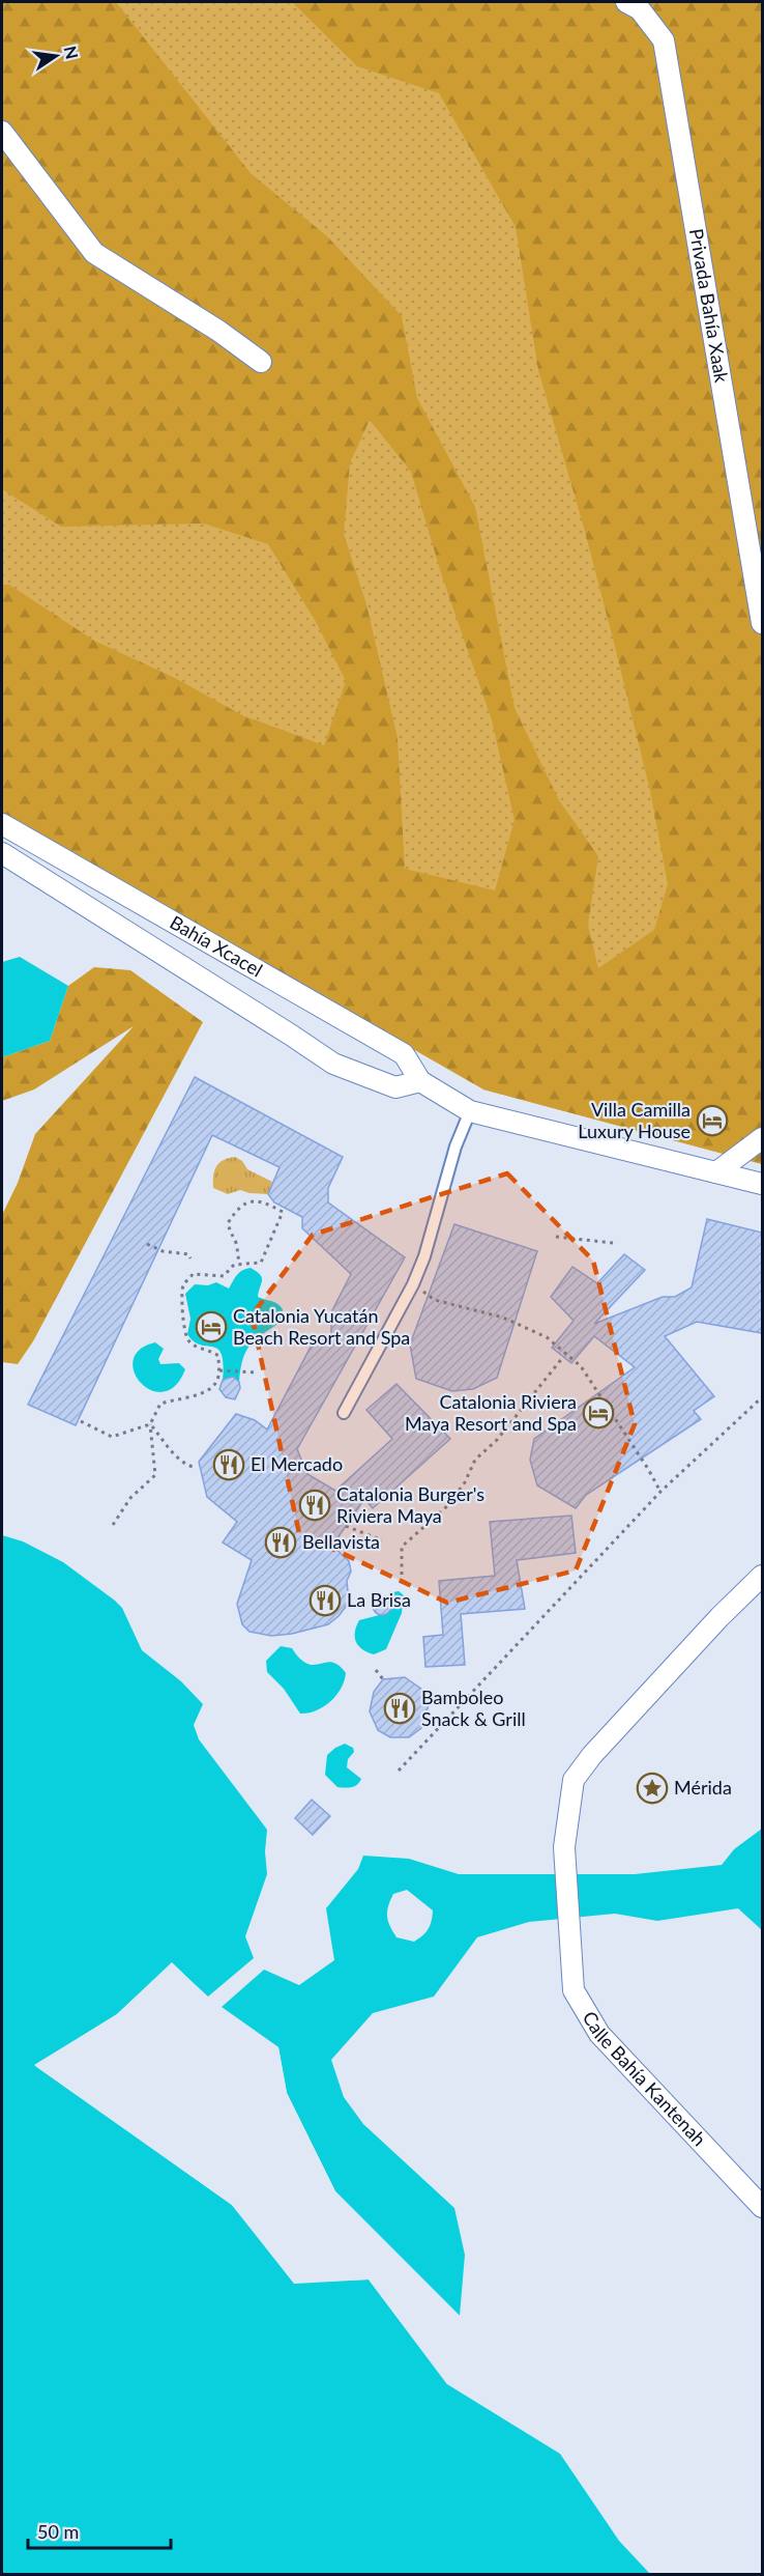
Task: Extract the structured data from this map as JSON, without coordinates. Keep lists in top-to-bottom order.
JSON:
{
  "streets": {
    "street": ["Privada Bahía Xaak", "Bahía Xcacel", "Calle Bahía Kantenah"]
  },
  "places": {
    "hotel": ["Villa Camilla Luxury House", "Catalonia Yucatán Beach Resort and Spa", "Catalonia Riviera Maya Resort and Spa"],
    "restaurant": [
      "El Mercado",
      "Catalonia Burger's Riviera Maya",
      "Bellavista",
      "La Brisa",
      "Bamboleo Snack & Grill"
    ],
    "place": ["Mérida"]
  },
  "scale_bar": "50 m",
  "north": "right"
}
